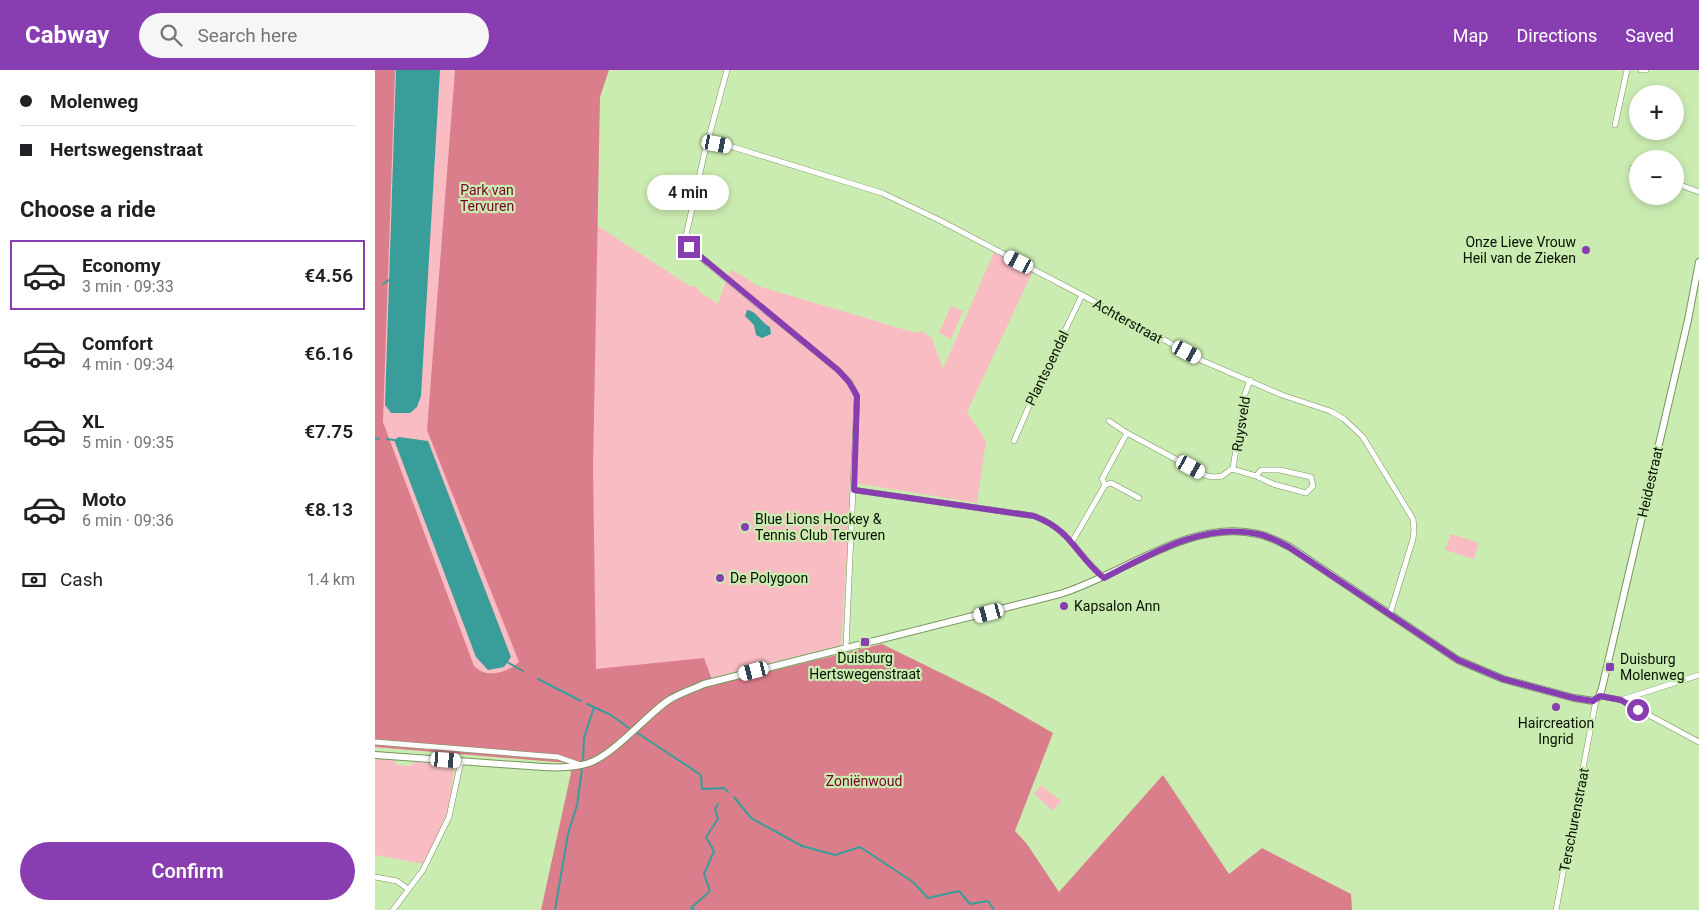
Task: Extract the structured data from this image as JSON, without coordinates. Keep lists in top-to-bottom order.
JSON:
{
  "streets": {
    "street": [
      "Achterstraat",
      "Plantsoendal",
      "Ruysveld",
      "Heidestraat",
      "Terschurenstraat"
    ]
  },
  "crossings": [
    ["Achterstraat", "Plantsoendal"],
    ["Achterstraat", "Ruysveld"],
    ["Heidestraat", "Terschurenstraat"]
  ],
  "parks": ["Park van Tervuren", "Zoniënwoud"],
  "places": {
    "other": [
      "Onze Lieve Vrouw Heil van de Zieken",
      "Blue Lions Hockey & Tennis Club Tervuren",
      "De Polygoon",
      "Kapsalon Ann",
      "Haircreation Ingrid"
    ],
    "transit": ["Duisburg Hertswegenstraat", "Duisburg Molenweg"]
  },
  "page": {
    "header": "Cabway",
    "search": "Search here",
    "nav": ["Map", "Directions", "Saved"],
    "banner": ["Molenweg", "Hertswegenstraat"],
    "map_buttons": ["+", "−"],
    "bubble": "4 min",
    "heading": "Choose a ride",
    "list": [
      {
        "name": "Economy",
        "note": "3 min · 09:33",
        "value": "€4.56"
      },
      {
        "name": "Comfort",
        "note": "4 min · 09:34",
        "value": "€6.16"
      },
      {
        "name": "XL",
        "note": "5 min · 09:35",
        "value": "€7.75"
      },
      {
        "name": "Moto",
        "note": "6 min · 09:36",
        "value": "€8.13"
      }
    ],
    "pay": ["Cash", "1.4 km"],
    "buttons": "Confirm"
  }
}
